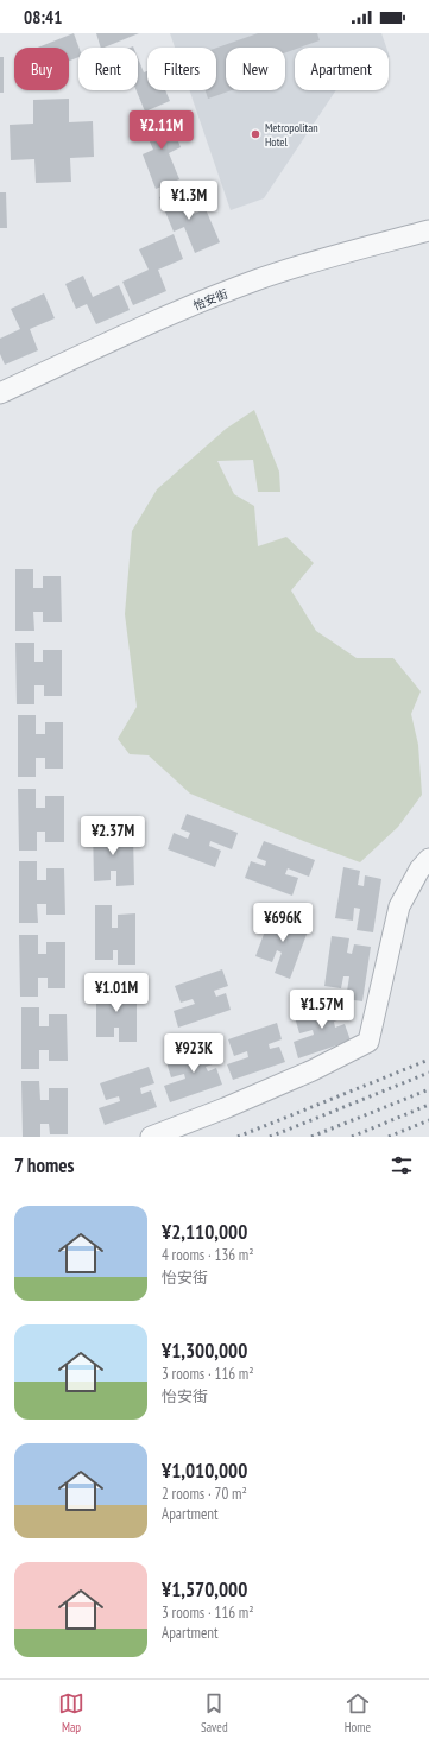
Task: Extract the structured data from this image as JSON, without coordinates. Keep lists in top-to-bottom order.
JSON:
{
  "streets": {
    "street": ["怡安街"]
  },
  "places": ["Metropolitan Hotel"],
  "page": {
    "status": "08:41",
    "chip": [
      "Buy",
      "Rent",
      "Filters",
      "New",
      "Apartment"
    ],
    "price": [
      "¥2.11M",
      "¥1.3M",
      "¥2.37M",
      "¥696K",
      "¥1.01M",
      "¥1.57M",
      "¥923K"
    ],
    "heading": "7 homes",
    "list": [
      {
        "name": "¥2,110,000",
        "note": "4 rooms · 136 m² · 怡安街"
      },
      {
        "name": "¥1,300,000",
        "note": "3 rooms · 116 m² · 怡安街"
      },
      {
        "name": "¥1,010,000",
        "note": "2 rooms · 70 m² · Apartment"
      },
      {
        "name": "¥1,570,000",
        "note": "3 rooms · 116 m² · Apartment"
      }
    ],
    "tabs": ["Map", "Saved", "Home"]
  }
}
